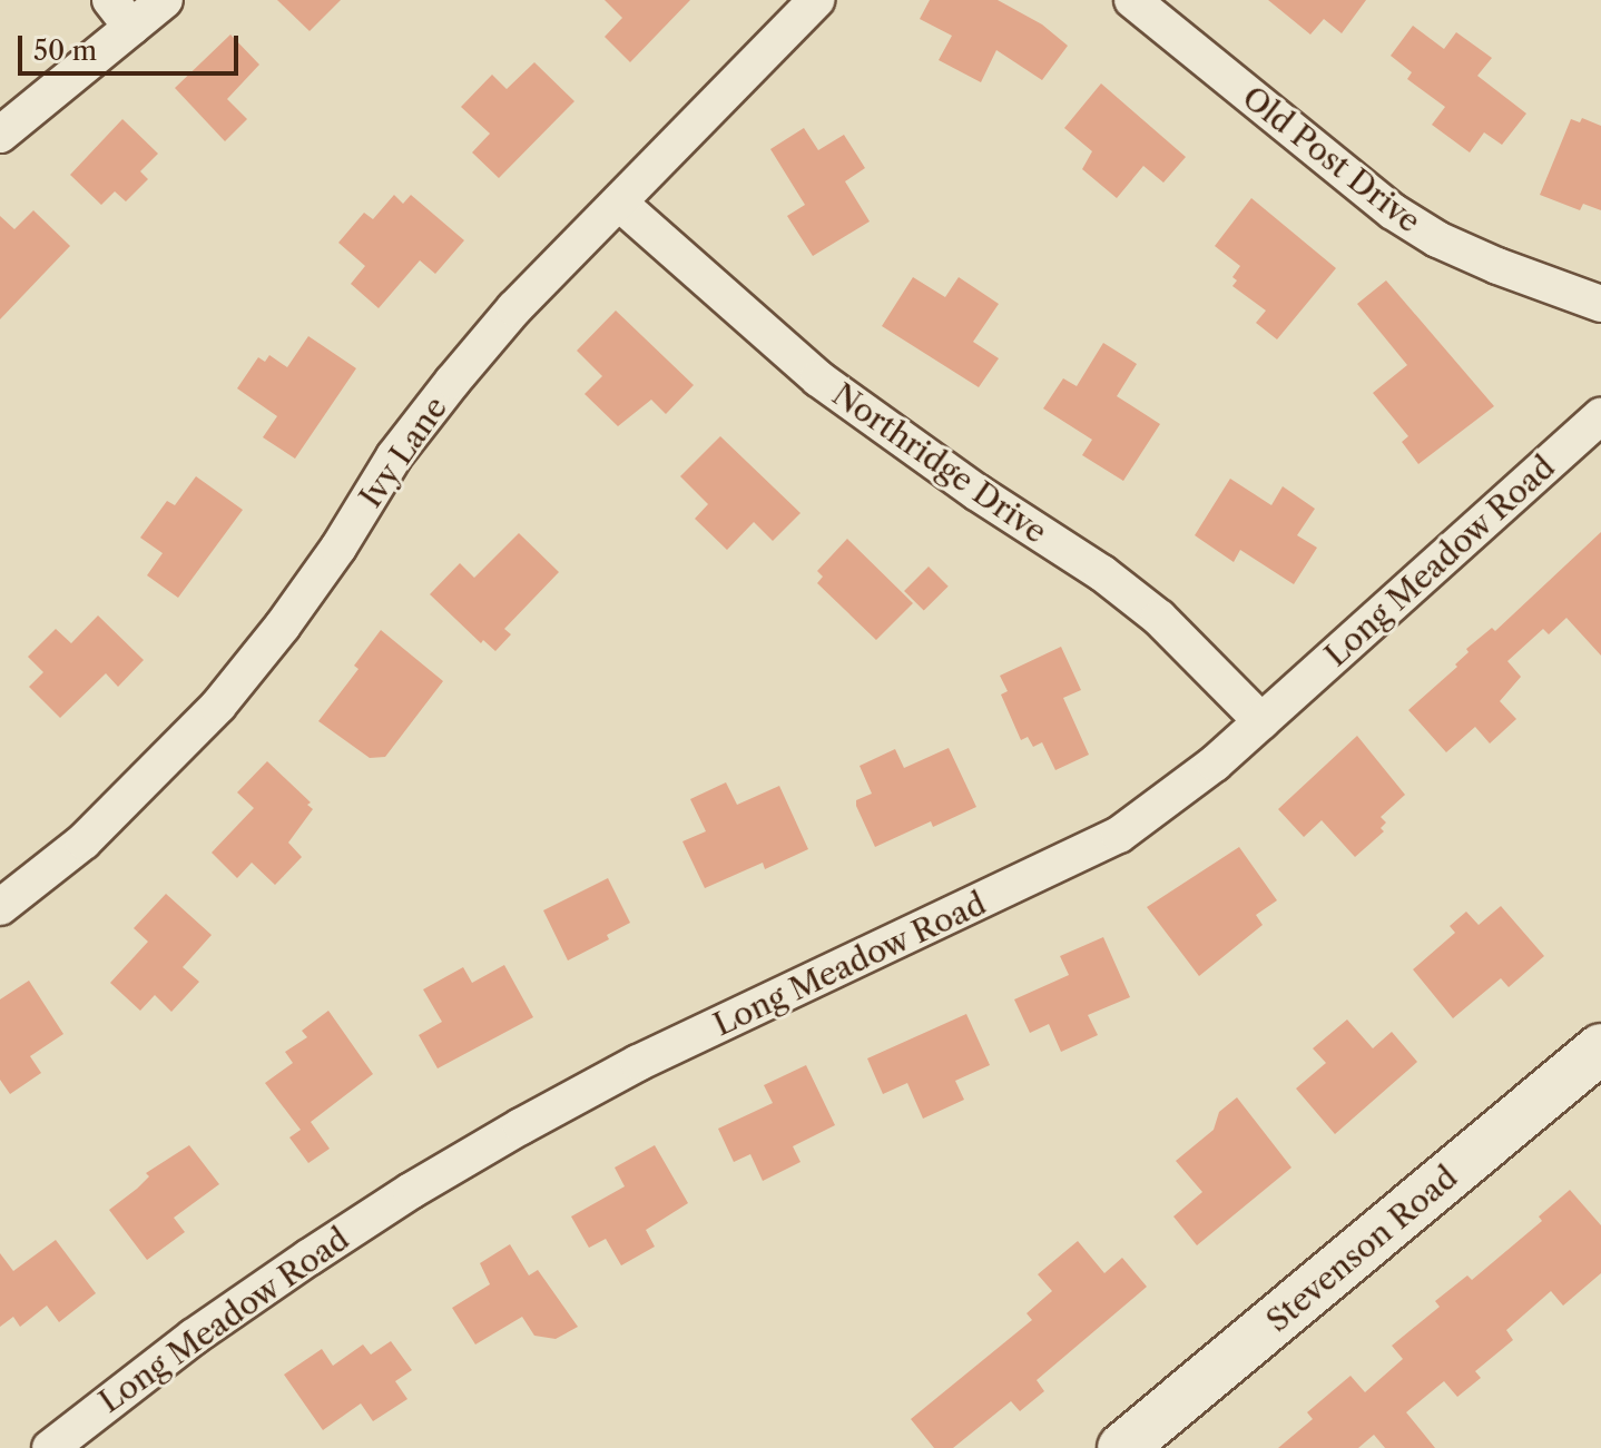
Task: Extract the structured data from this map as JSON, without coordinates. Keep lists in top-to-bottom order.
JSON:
{
  "streets": {
    "main road": ["Stevenson Road"],
    "street": [
      "Old Post Drive",
      "Ivy Lane",
      "Northridge Drive",
      "Long Meadow Road"
    ]
  },
  "crossings": [
    ["Ivy Lane", "Northridge Drive"],
    ["Northridge Drive", "Long Meadow Road"]
  ],
  "scale_bar": "50 m"
}
